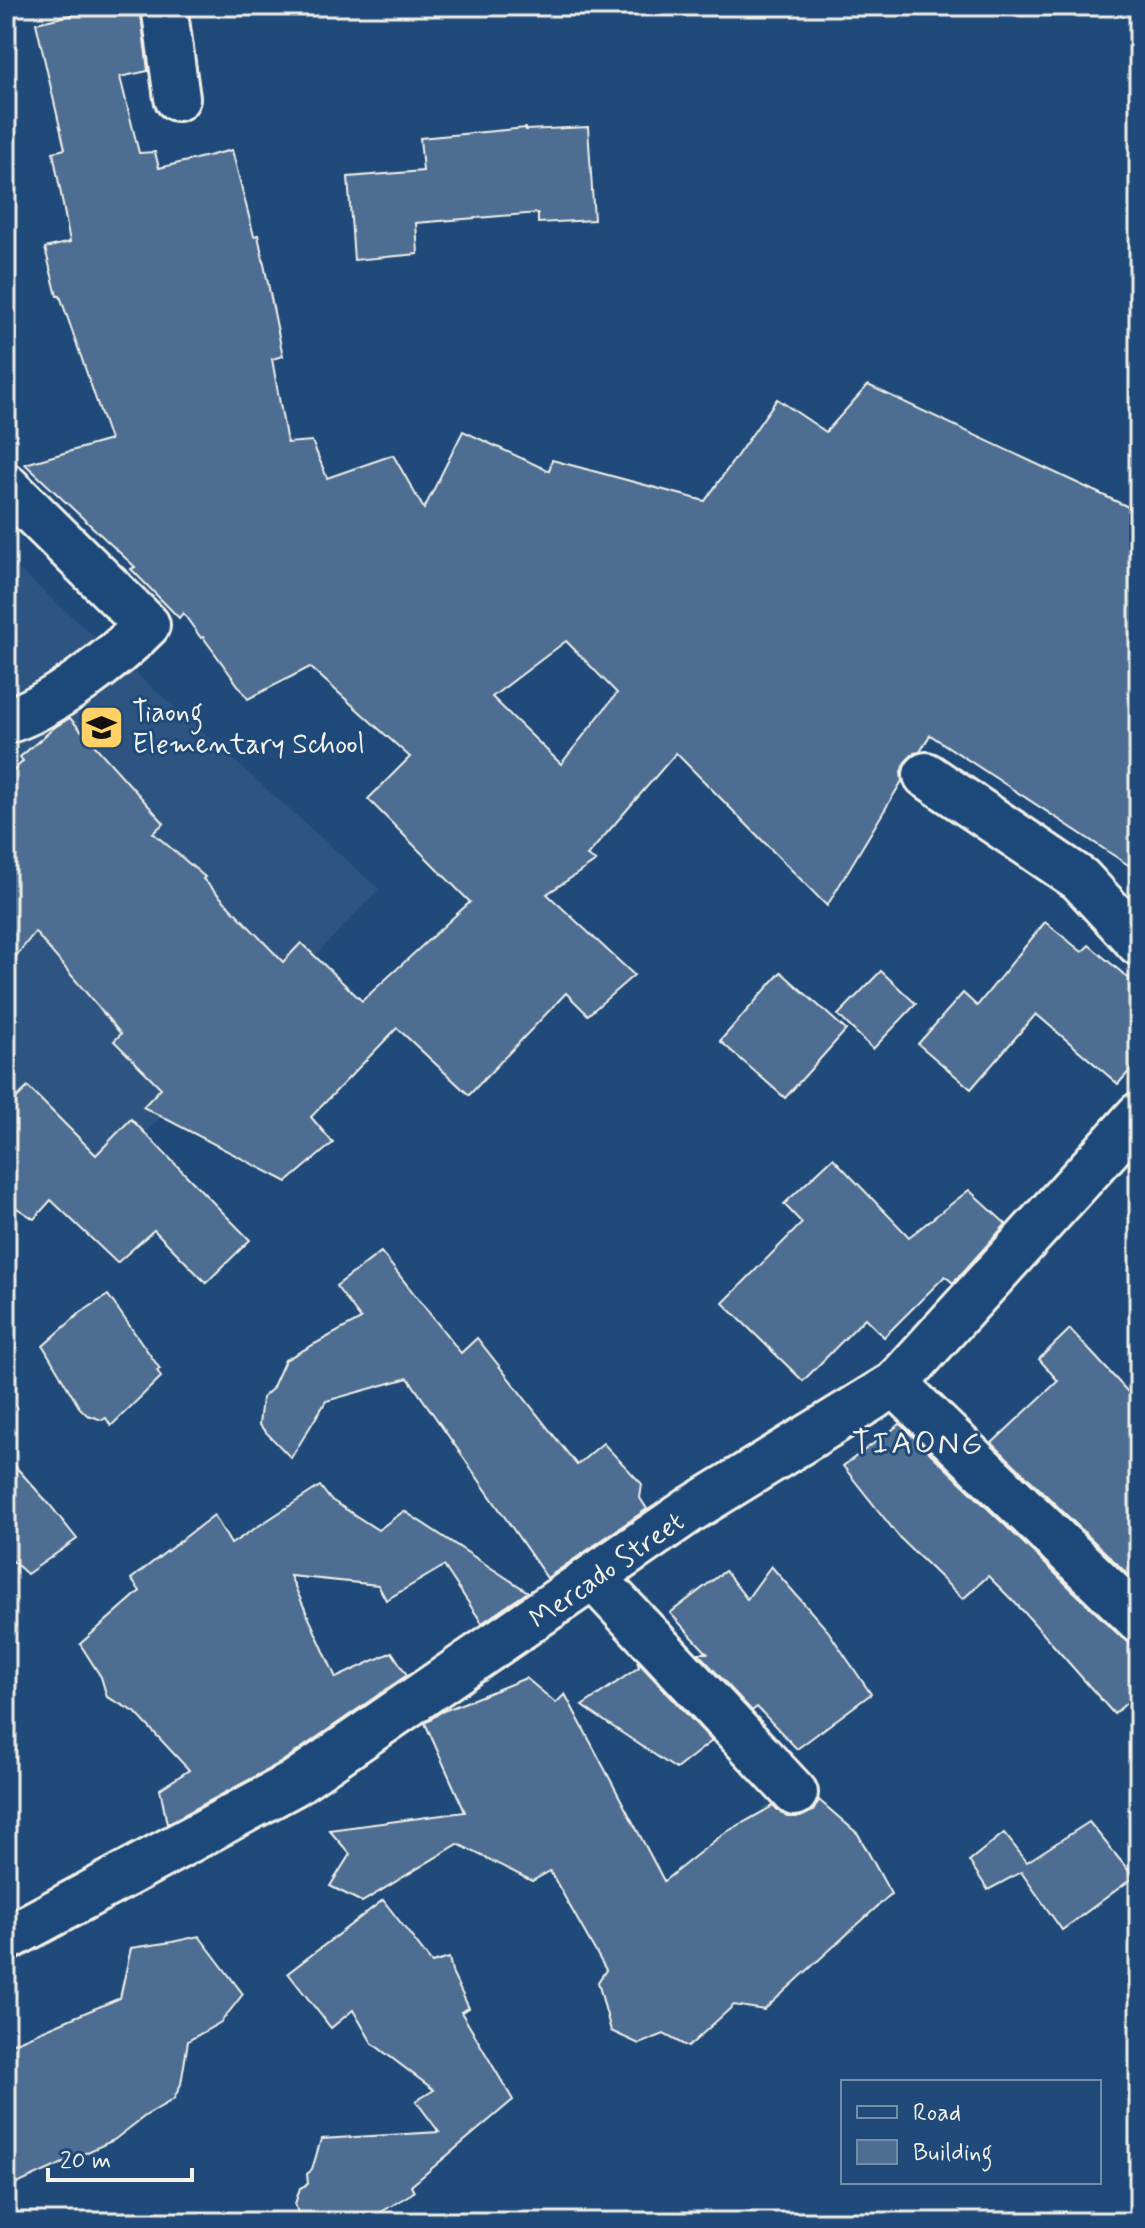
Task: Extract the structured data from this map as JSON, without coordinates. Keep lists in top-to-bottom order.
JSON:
{
  "streets": {
    "street": ["Mercado Street"]
  },
  "districts": ["TIAONG"],
  "places": {
    "school or university": ["Tiaong Elementary School"]
  },
  "legend": ["Road", "Building"],
  "scale_bar": "20 m"
}
